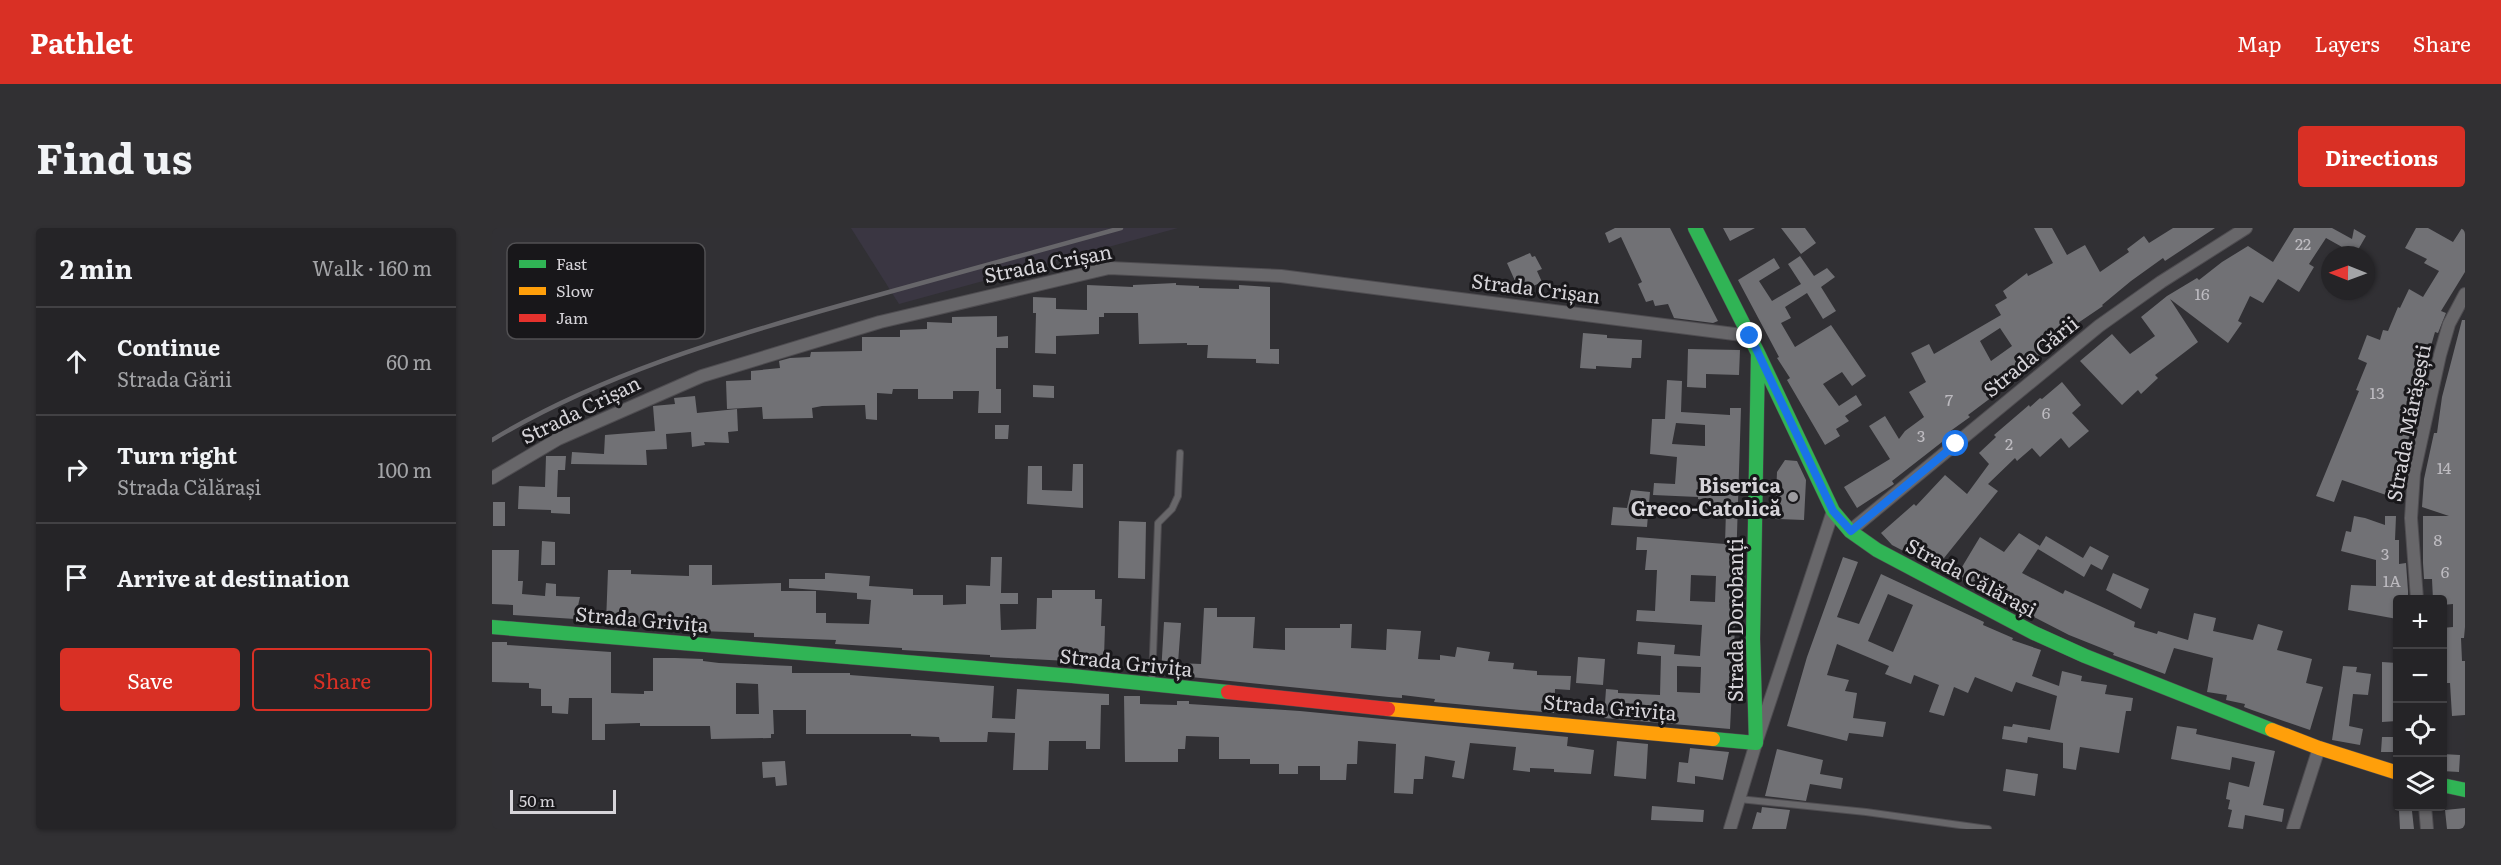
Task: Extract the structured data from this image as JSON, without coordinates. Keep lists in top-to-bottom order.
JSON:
{
  "streets": {
    "street": [
      "Strada Crișan",
      "Strada Gării",
      "Strada Mărășești",
      "Strada Călărași",
      "Strada Grivița",
      "Strada Dorobanți"
    ]
  },
  "crossings": [
    ["Strada Crișan", "Strada Călărași"],
    ["Strada Gării", "Strada Călărași"],
    ["Strada Călărași", "Strada Dorobanți"],
    ["Strada Grivița", "Strada Dorobanți"]
  ],
  "places": ["Biserica Greco-Catolică"],
  "house_numbers": [
    "22",
    "16",
    "13",
    "7",
    "6",
    "3",
    "2",
    "14",
    "8",
    "3",
    "6",
    "1A"
  ],
  "legend": ["Fast", "Slow", "Jam"],
  "scale_bar": "50 m",
  "north": "left",
  "page": {
    "header": "Pathlet",
    "nav": ["Map", "Layers", "Share"],
    "title": "Find us",
    "buttons": [
      "Directions",
      ["Save", "Share"]
    ],
    "heading": ["2 min", "Walk · 160 m"],
    "list": [
      ["Continue", "Strada Gării", "60 m"],
      ["Turn right", "Strada Călărași", "100 m"],
      "Arrive at destination"
    ],
    "map_buttons": ["+", "−"],
    "scale": "50 m"
  }
}
